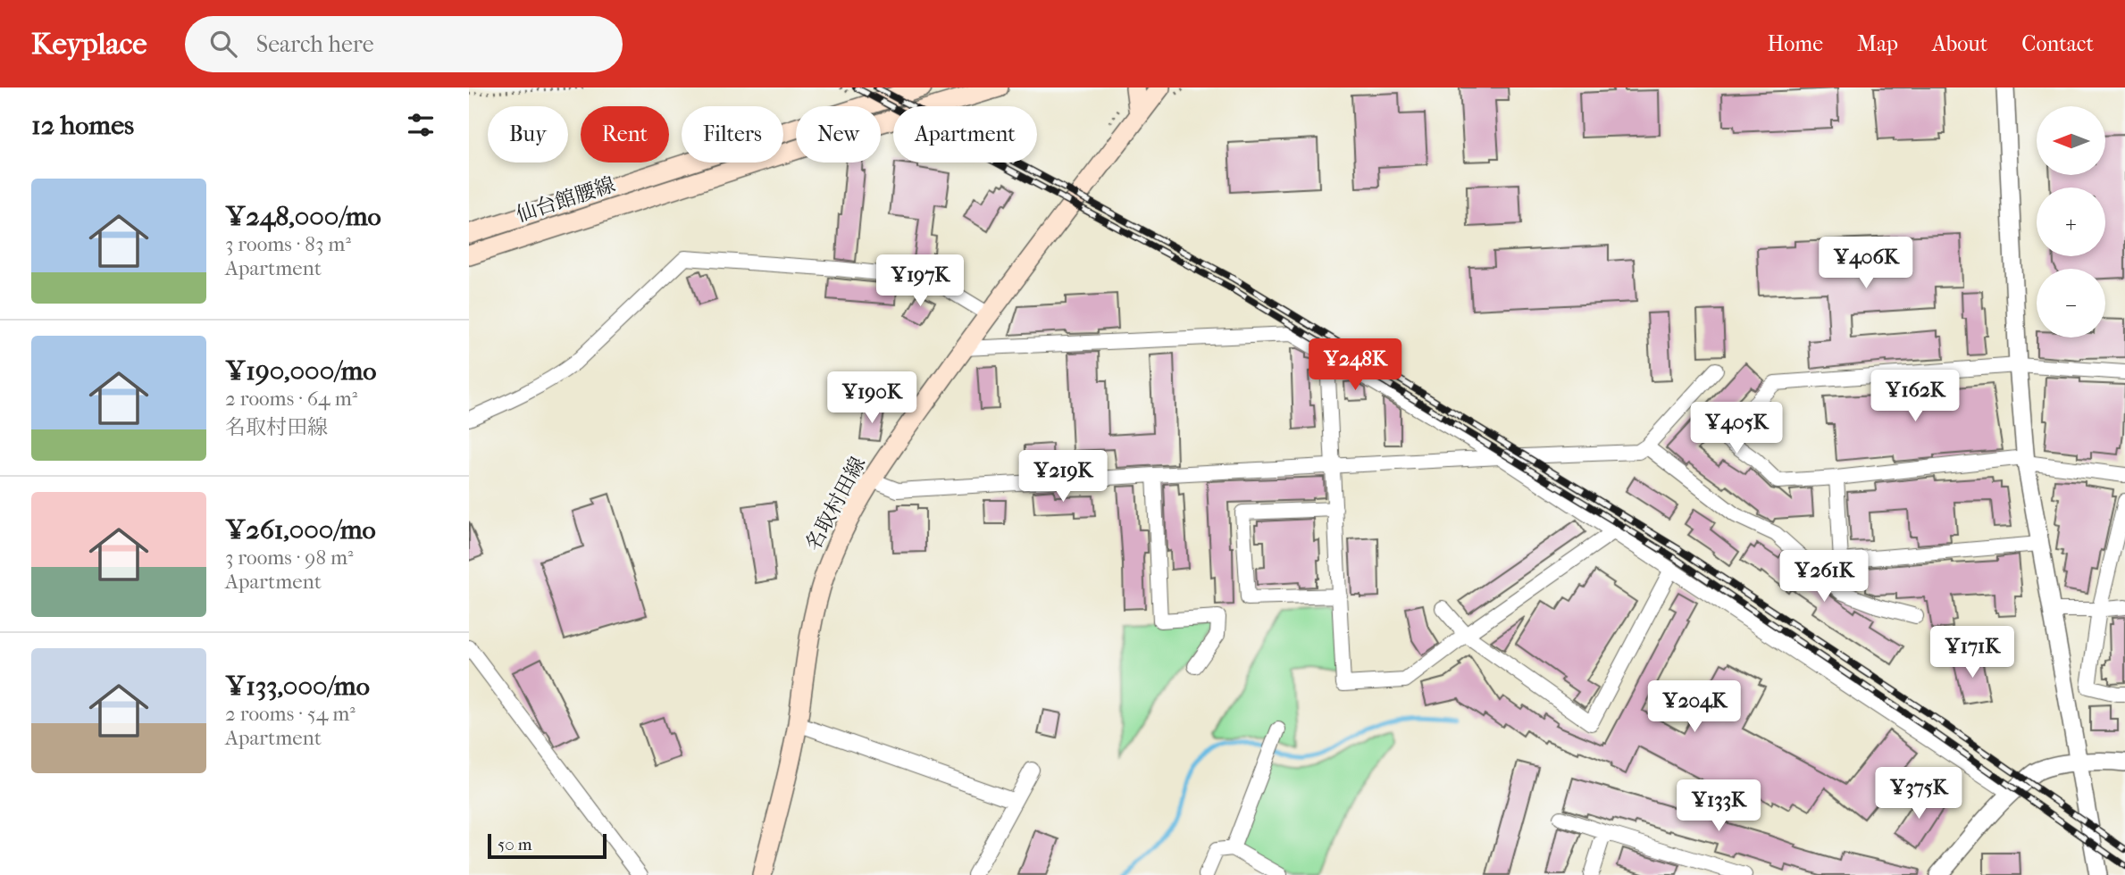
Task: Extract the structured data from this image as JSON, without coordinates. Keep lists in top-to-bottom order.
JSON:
{
  "streets": {
    "main road": ["仙台館腰線", "名取村田線"]
  },
  "scale_bar": "50 m",
  "north": "left",
  "page": {
    "header": "Keyplace",
    "search": "Search here",
    "nav": [
      "Home",
      "Map",
      "About",
      "Contact"
    ],
    "heading": "12 homes",
    "map_buttons": ["+", "−"],
    "chip": [
      "Buy",
      "Rent",
      "Filters",
      "New",
      "Apartment"
    ],
    "list": [
      {
        "name": "¥248,000/mo",
        "note": "3 rooms · 83 m² · Apartment"
      },
      {
        "name": "¥190,000/mo",
        "note": "2 rooms · 64 m² · 名取村田線"
      },
      {
        "name": "¥261,000/mo",
        "note": "3 rooms · 98 m² · Apartment"
      },
      {
        "name": "¥133,000/mo",
        "note": "2 rooms · 54 m² · Apartment"
      }
    ],
    "price": [
      "¥406K",
      "¥197K",
      "¥248K",
      "¥162K",
      "¥190K",
      "¥405K",
      "¥219K",
      "¥261K",
      "¥171K",
      "¥204K",
      "¥375K",
      "¥133K"
    ],
    "scale": "50 m"
  }
}
